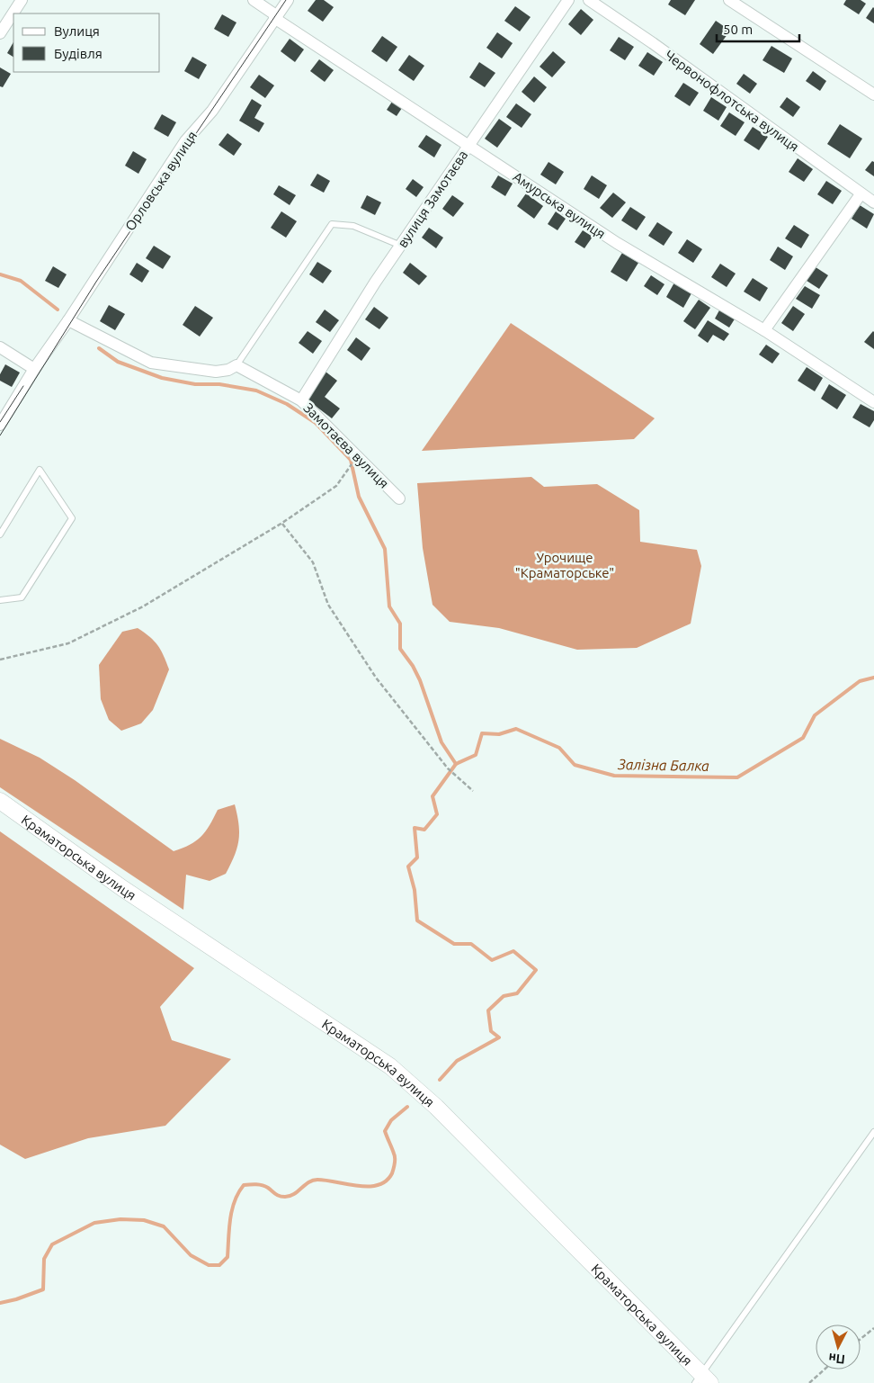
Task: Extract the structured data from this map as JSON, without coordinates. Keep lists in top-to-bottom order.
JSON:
{
  "streets": {
    "street": [
      "Червонофлотська вулиця",
      "Орловська вулиця",
      "вулиця Замотаєва",
      "Амурська вулиця",
      "Замотаєва вулиця",
      "Краматорська вулиця"
    ]
  },
  "crossings": [
    ["Орловська вулиця", "Амурська вулиця"],
    ["вулиця Замотаєва", "Амурська вулиця"],
    ["вулиця Замотаєва", "Замотаєва вулиця"]
  ],
  "water": ["Залізна Балка"],
  "parks": ["Урочище \"Краматорське\""],
  "legend": ["Вулиця", "Будівля"],
  "scale_bar": "50 m",
  "north": "bottom"
}
